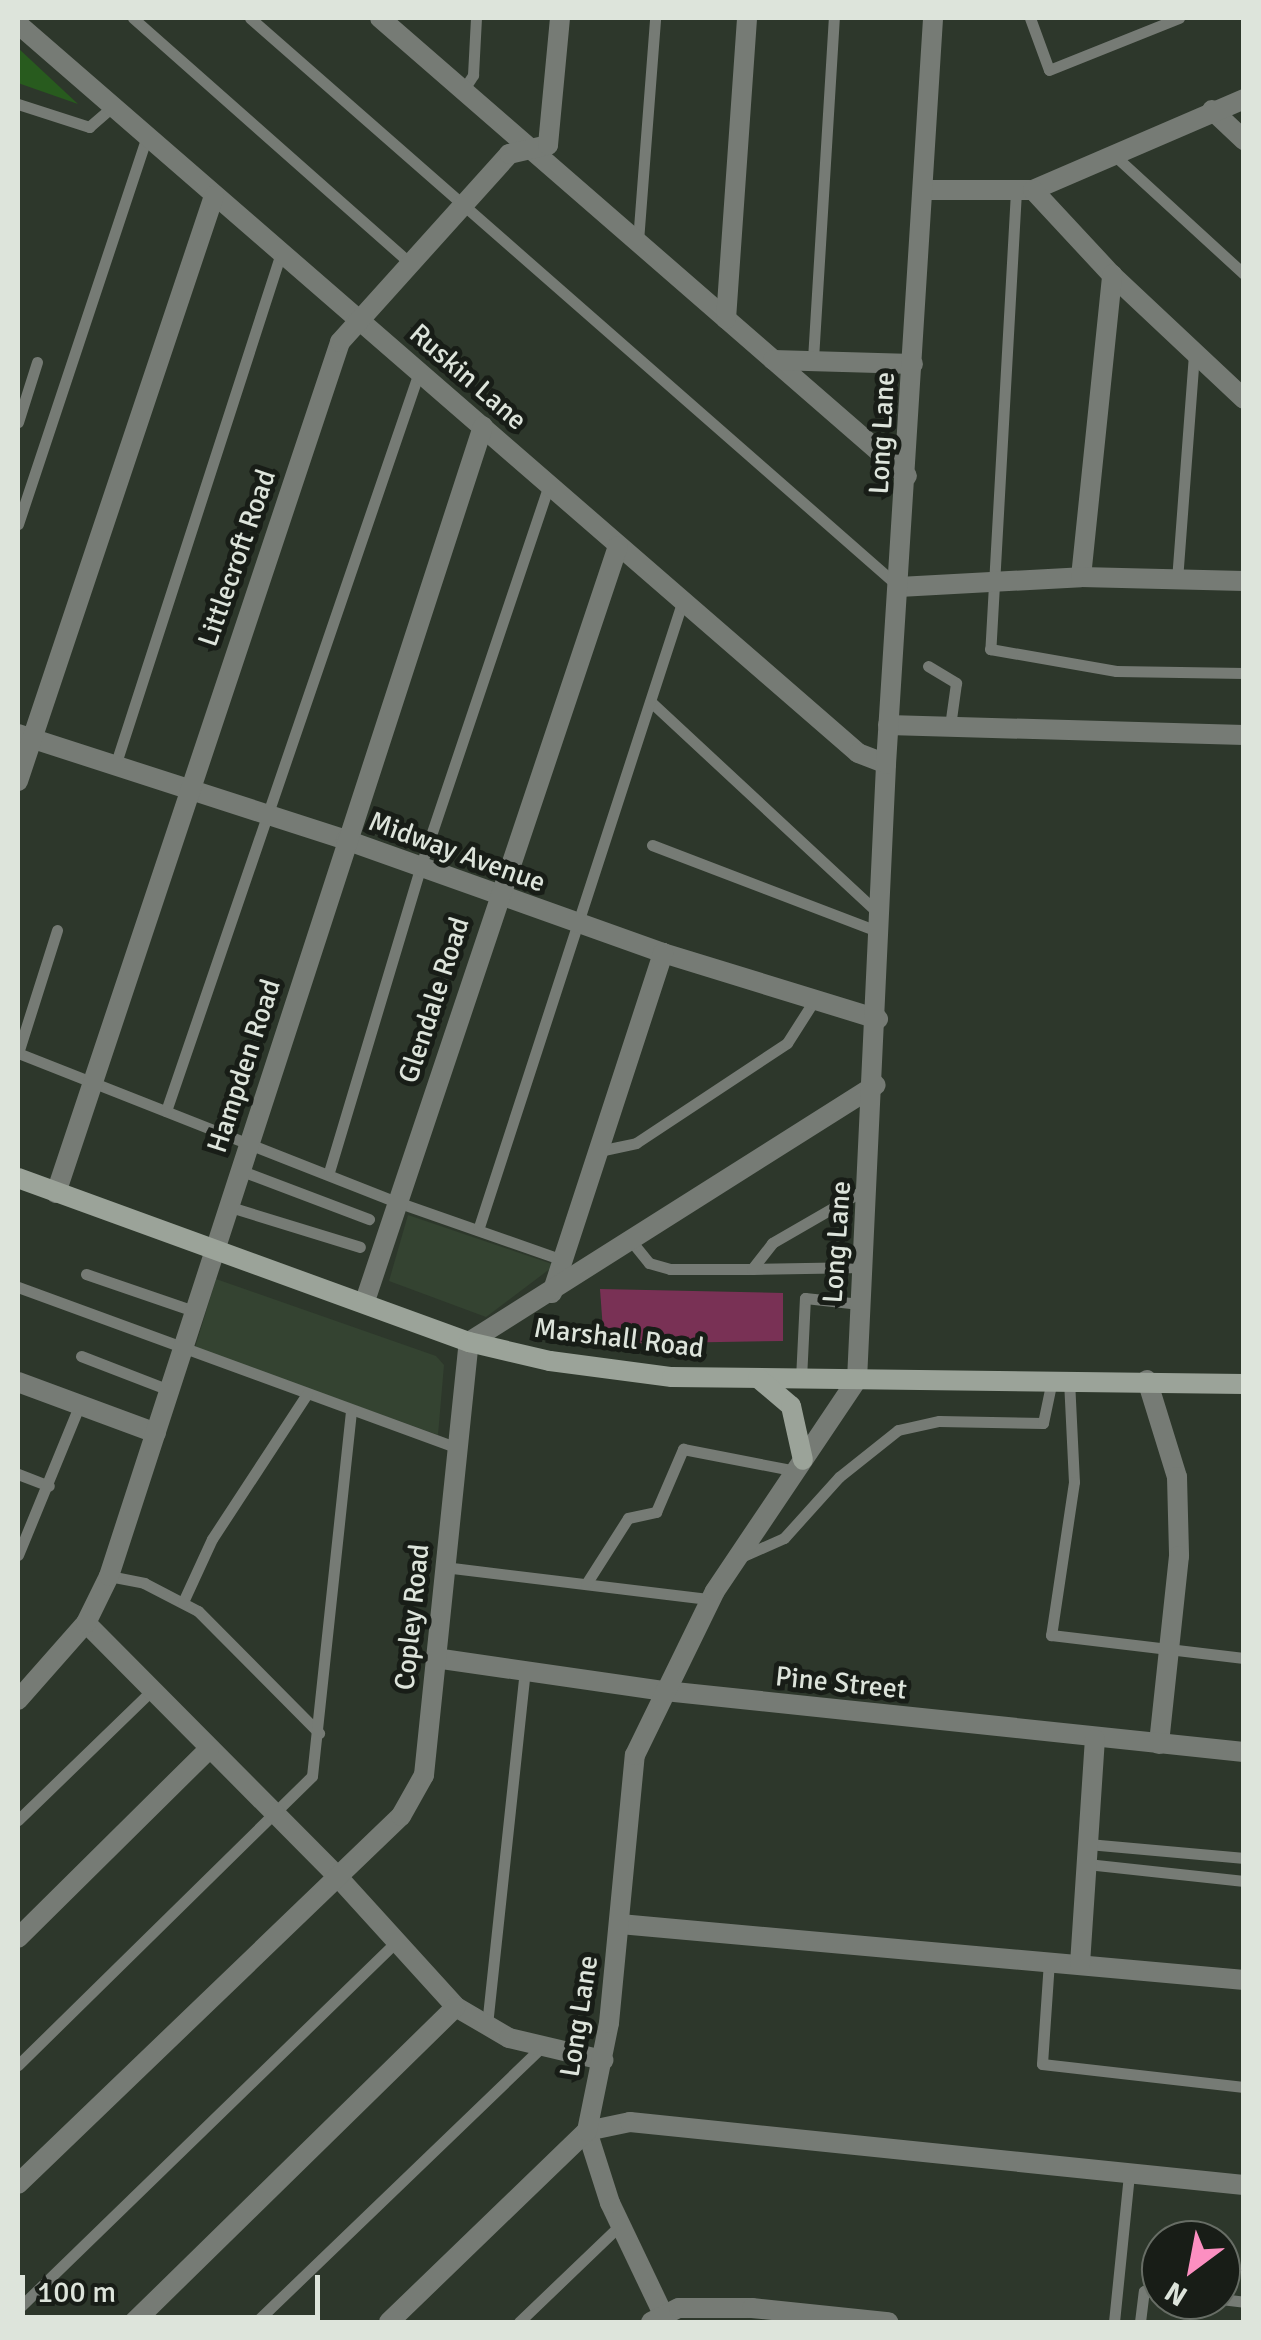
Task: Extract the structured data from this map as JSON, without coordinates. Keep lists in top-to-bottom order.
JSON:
{
  "streets": {
    "main road": ["Marshall Road"],
    "street": [
      "Ruskin Lane",
      "Long Lane",
      "Littlecroft Road",
      "Midway Avenue",
      "Glendale Road",
      "Hampden Road",
      "Copley Road",
      "Pine Street"
    ]
  },
  "crossings": [
    ["Ruskin Lane", "Long Lane"],
    ["Ruskin Lane", "Littlecroft Road"],
    ["Ruskin Lane", "Glendale Road"],
    ["Ruskin Lane", "Hampden Road"],
    ["Long Lane", "Midway Avenue"],
    ["Long Lane", "Marshall Road"],
    ["Long Lane", "Pine Street"],
    ["Littlecroft Road", "Midway Avenue"],
    ["Littlecroft Road", "Marshall Road"],
    ["Midway Avenue", "Glendale Road"],
    ["Midway Avenue", "Hampden Road"],
    ["Glendale Road", "Marshall Road"],
    ["Hampden Road", "Marshall Road"],
    ["Marshall Road", "Copley Road"],
    ["Copley Road", "Pine Street"]
  ],
  "scale_bar": "100 m",
  "north": "bottom left"
}
